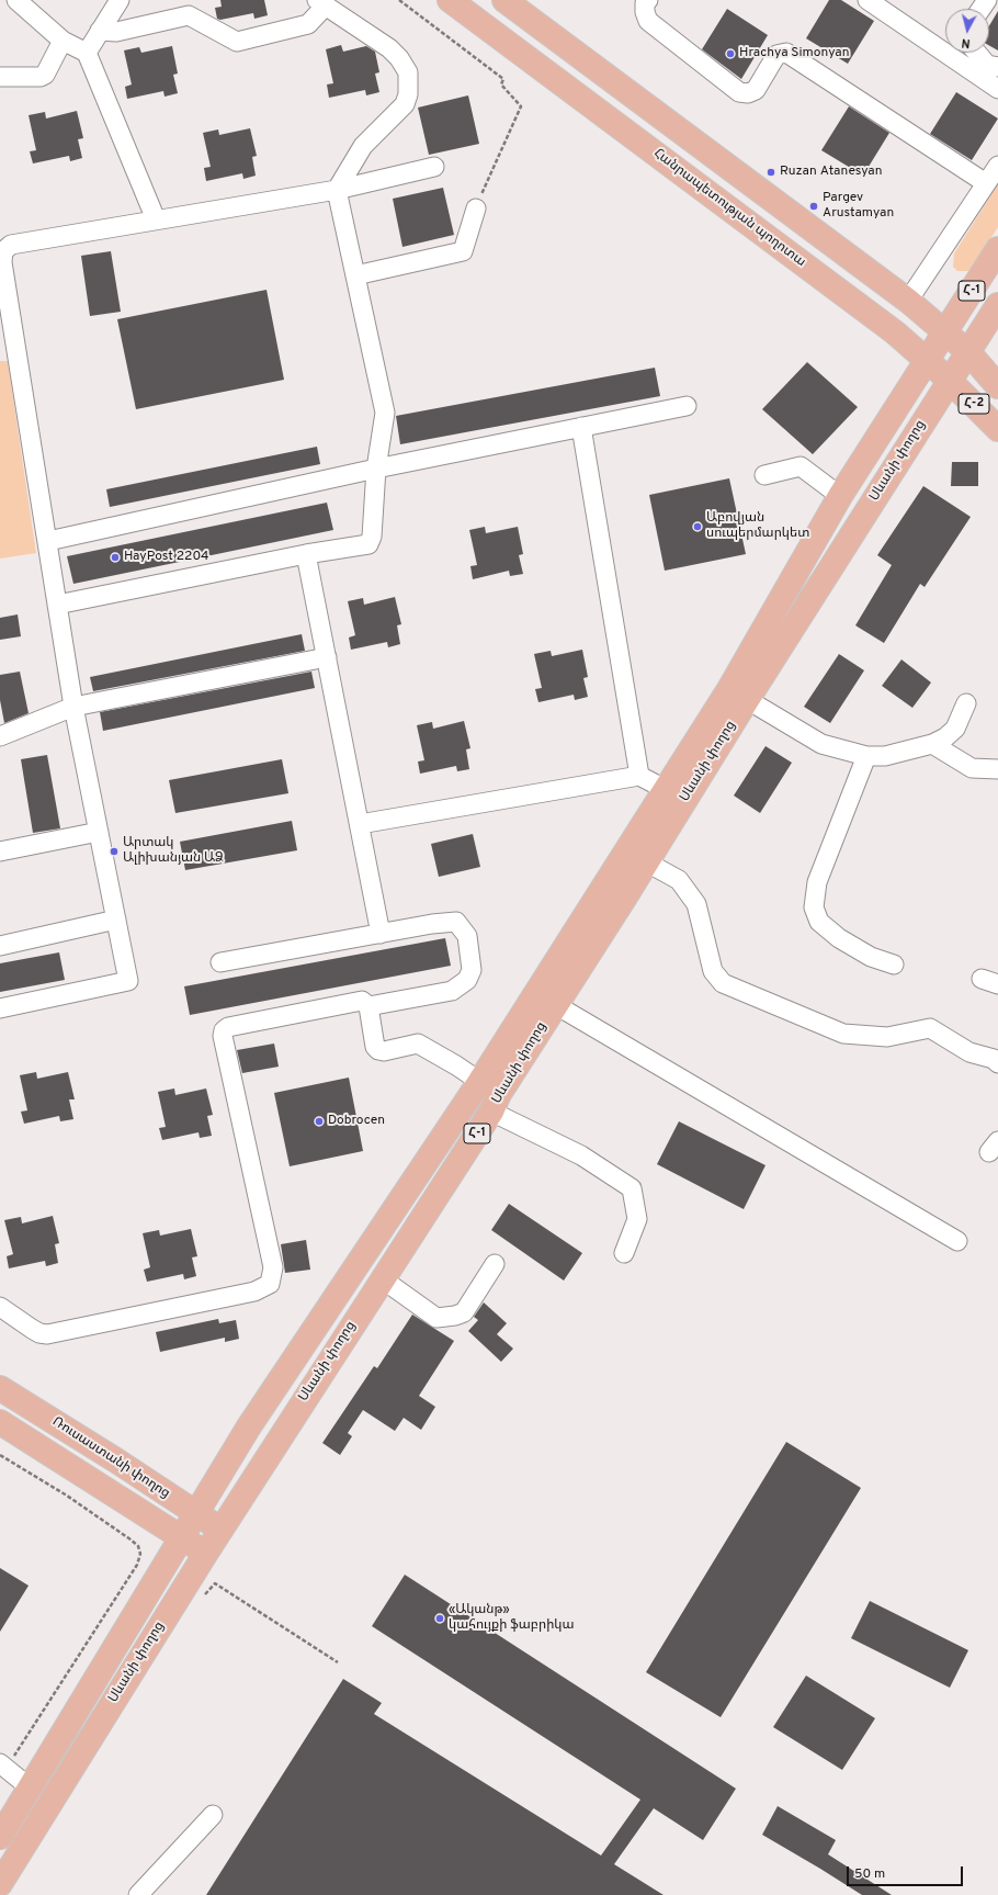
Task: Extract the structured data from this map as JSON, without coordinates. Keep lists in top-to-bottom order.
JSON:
{
  "streets": {
    "main road": [
      "Հանրապետության պողոտա",
      "Հ-1",
      "Հ-2",
      "Սևանի փողոց",
      "Ռուսաստանի փողոց"
    ]
  },
  "crossings": [
    ["Հանրապետության պողոտա", "Սևանի փողոց"],
    ["Հ-1", "Հ-2"],
    ["Հ-1", "Սևանի փողոց"],
    ["Հ-2", "Սևանի փողոց"],
    ["Սևանի փողոց", "Ռուսաստանի փողոց"]
  ],
  "places": [
    "Hrachya Simonyan",
    "Ruzan Atanesyan",
    "Pargev Arustamyan",
    "Աբովյան սուպերմարկետ",
    "HayPost 2204",
    "Արտակ Ալիխանյան ԱՁ",
    "Dobrocen",
    "«Ականթ» կահույքի ֆաբրիկա"
  ],
  "scale_bar": "50 m",
  "north": "bottom"
}
